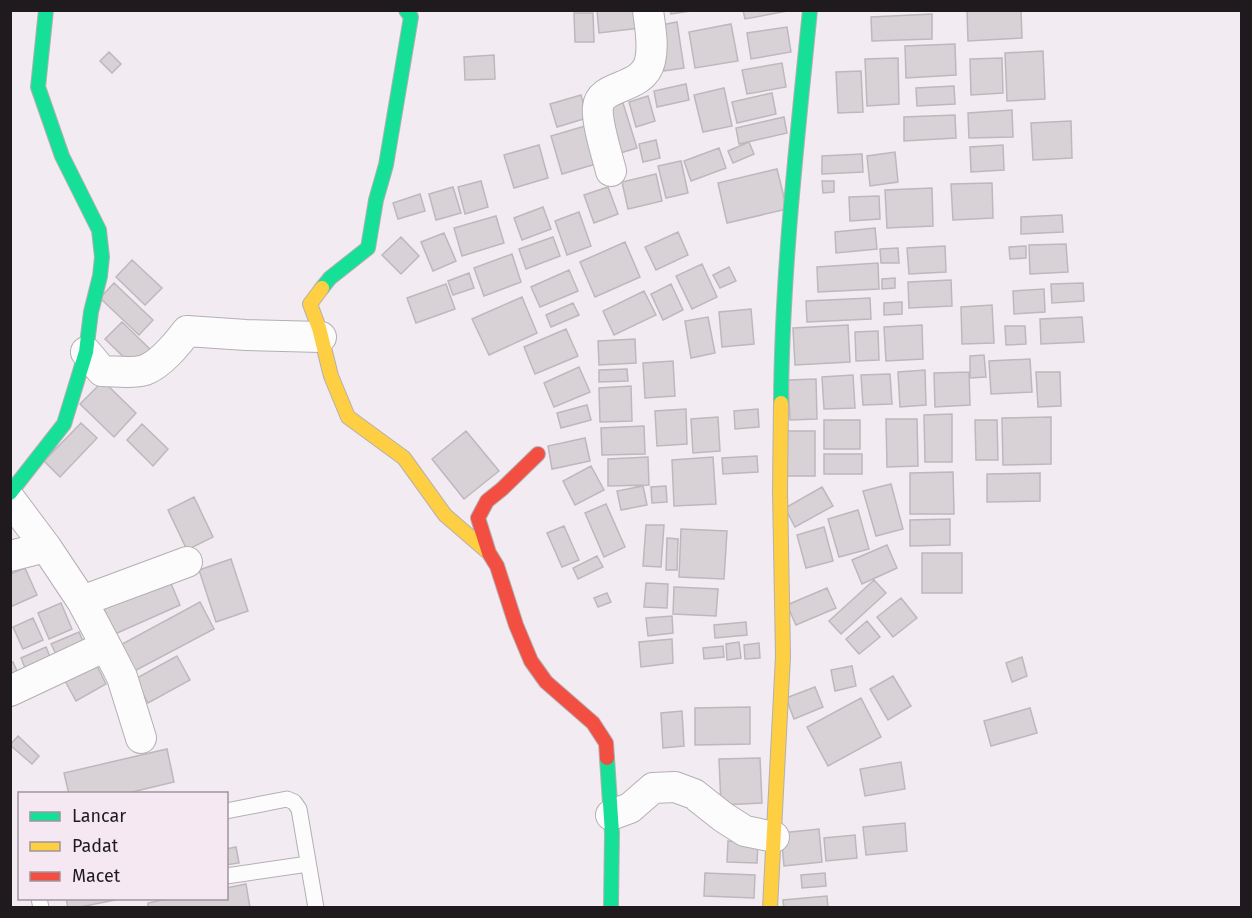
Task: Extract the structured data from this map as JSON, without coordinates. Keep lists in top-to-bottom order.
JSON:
{
  "legend": ["Lancar", "Padat", "Macet"]
}
